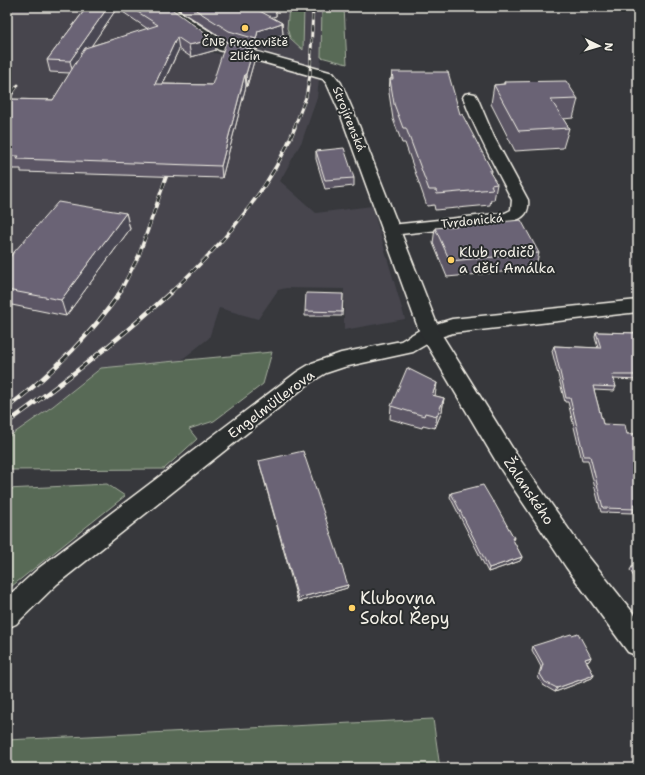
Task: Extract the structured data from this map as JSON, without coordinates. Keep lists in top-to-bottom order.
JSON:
{
  "streets": {
    "street": [
      "Strojírenská",
      "Tvrdonická",
      "Engelmüllerova",
      "Žalanského"
    ]
  },
  "crossings": [
    ["Strojírenská", "Tvrdonická"],
    ["Strojírenská", "Engelmüllerova"],
    ["Strojírenská", "Žalanského"],
    ["Engelmüllerova", "Žalanského"]
  ],
  "places": ["ČNB Pracoviště Zličín", "Klub rodičů a dětí Amálka", "Klubovna Sokol Řepy"],
  "north": "right"
}
